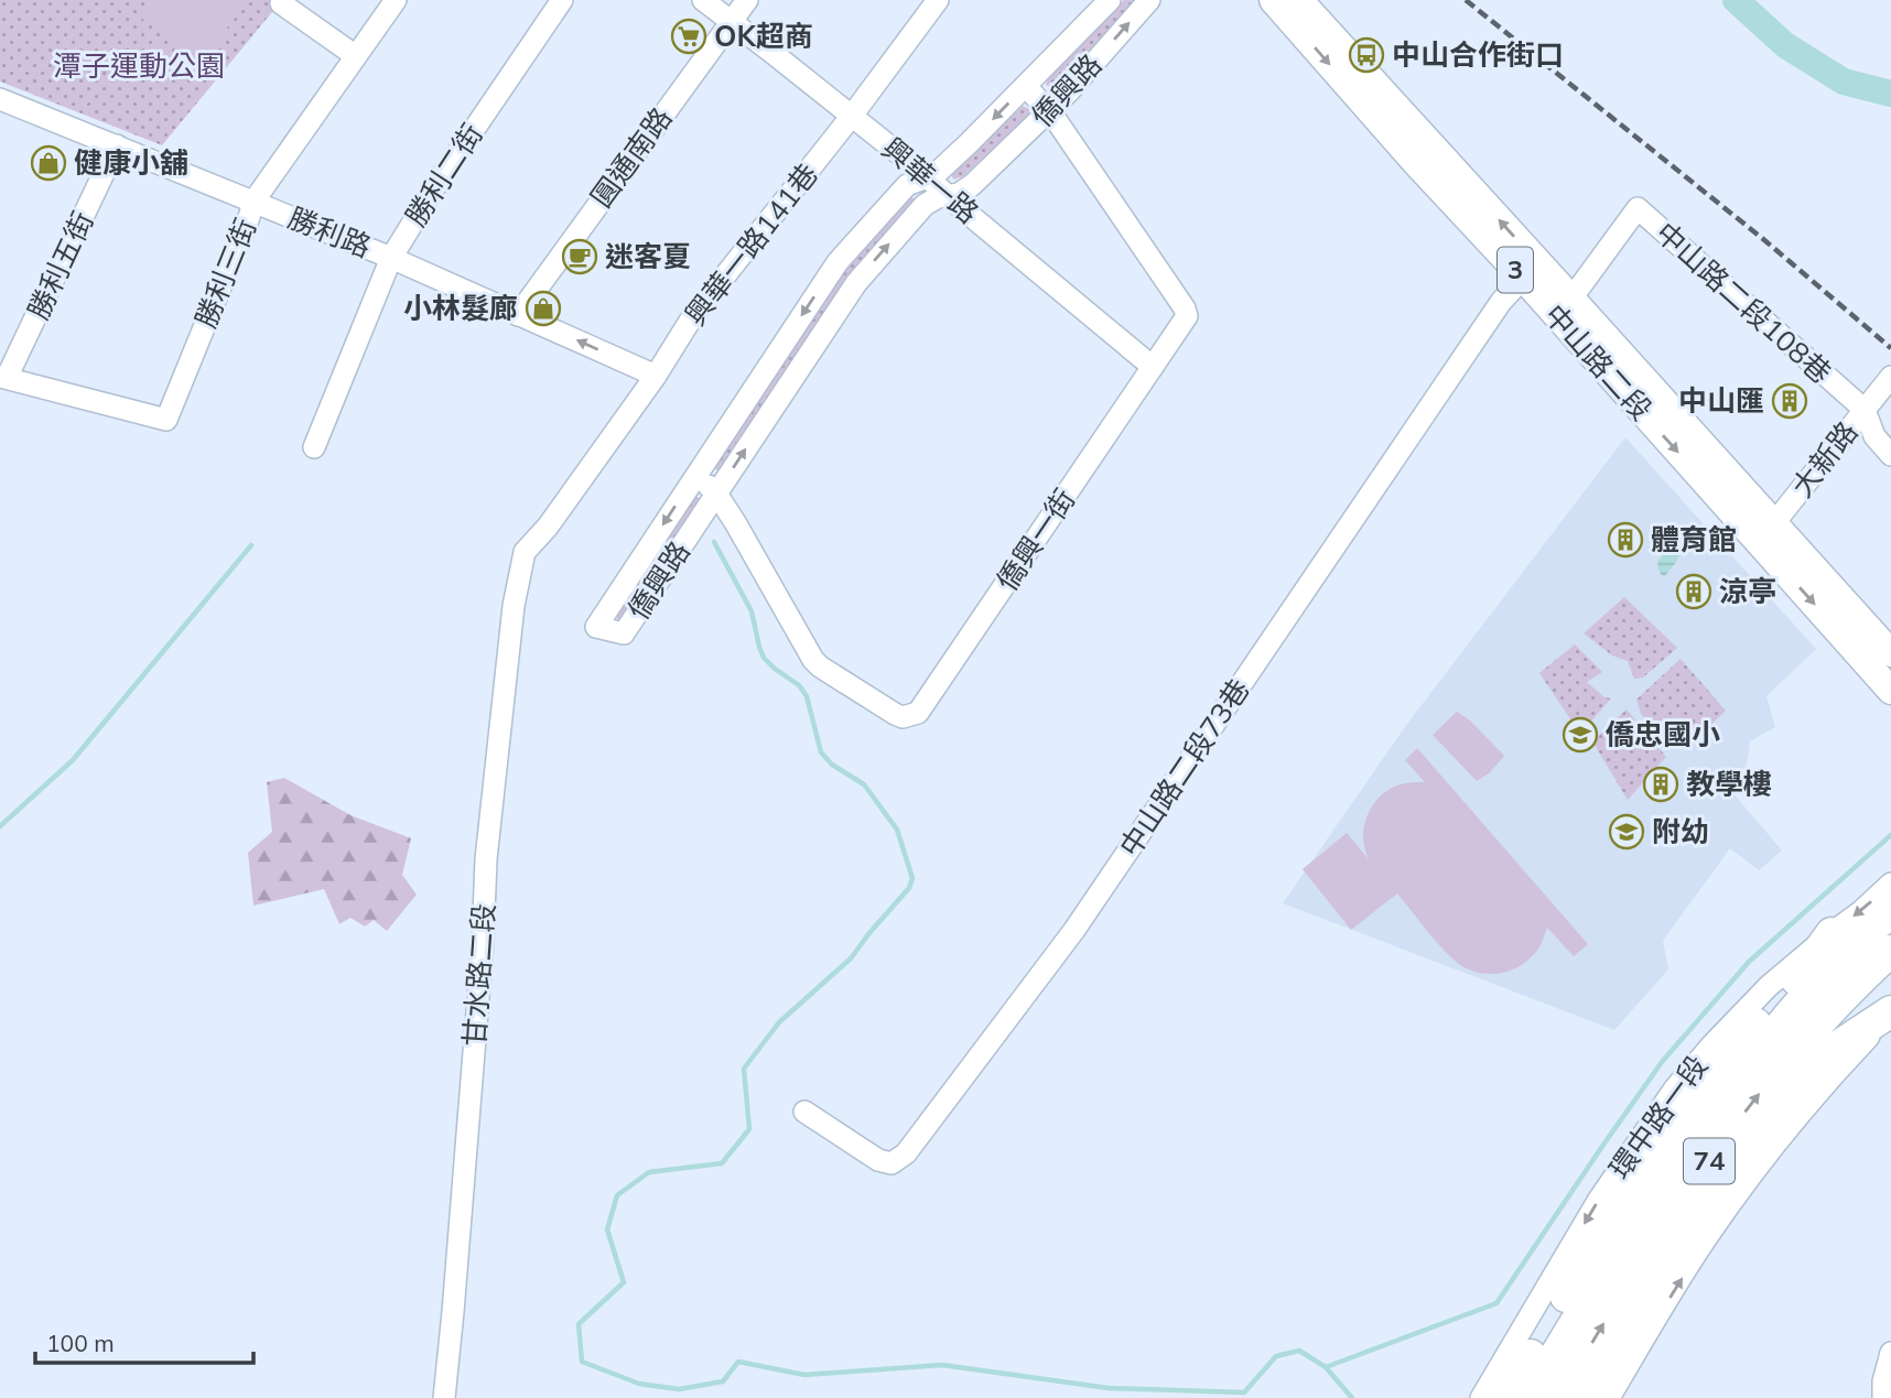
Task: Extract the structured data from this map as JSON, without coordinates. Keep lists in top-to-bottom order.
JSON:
{
  "streets": {
    "highway": ["74"],
    "main road": ["3", "中山路二段"],
    "street": [
      "僑興路",
      "圓通南路",
      "勝利二街",
      "興華一路",
      "勝利路",
      "興華一路141巷",
      "勝利五街",
      "勝利三街",
      "中山路二段108巷",
      "大新路",
      "僑興一街",
      "中山路二段73巷",
      "甘水路二段",
      "環中路一段"
    ]
  },
  "crossings": [
    ["僑興路", "興華一路"],
    ["僑興路", "僑興一街"],
    ["圓通南路", "興華一路"],
    ["圓通南路", "勝利路"],
    ["勝利二街", "勝利路"],
    ["興華一路", "興華一路141巷"],
    ["興華一路", "僑興一街"],
    ["勝利路", "興華一路141巷"],
    ["勝利路", "勝利五街"],
    ["勝利路", "勝利三街"],
    ["興華一路141巷", "甘水路二段"],
    ["勝利五街", "勝利三街"],
    ["中山路二段108巷", "中山路二段"],
    ["中山路二段108巷", "大新路"],
    ["中山路二段", "大新路"],
    ["中山路二段", "中山路二段73巷"]
  ],
  "parks": ["潭子運動公園"],
  "places": {
    "supermarket": ["OK超商"],
    "bus stop": ["中山合作街口"],
    "shop": ["健康小舖", "小林髮廊"],
    "cafe": ["迷客夏"],
    "building": [
      "中山匯",
      "體育館",
      "涼亭",
      "教學樓"
    ],
    "school or university": ["僑忠國小", "附幼"]
  },
  "scale_bar": "100 m"
}
